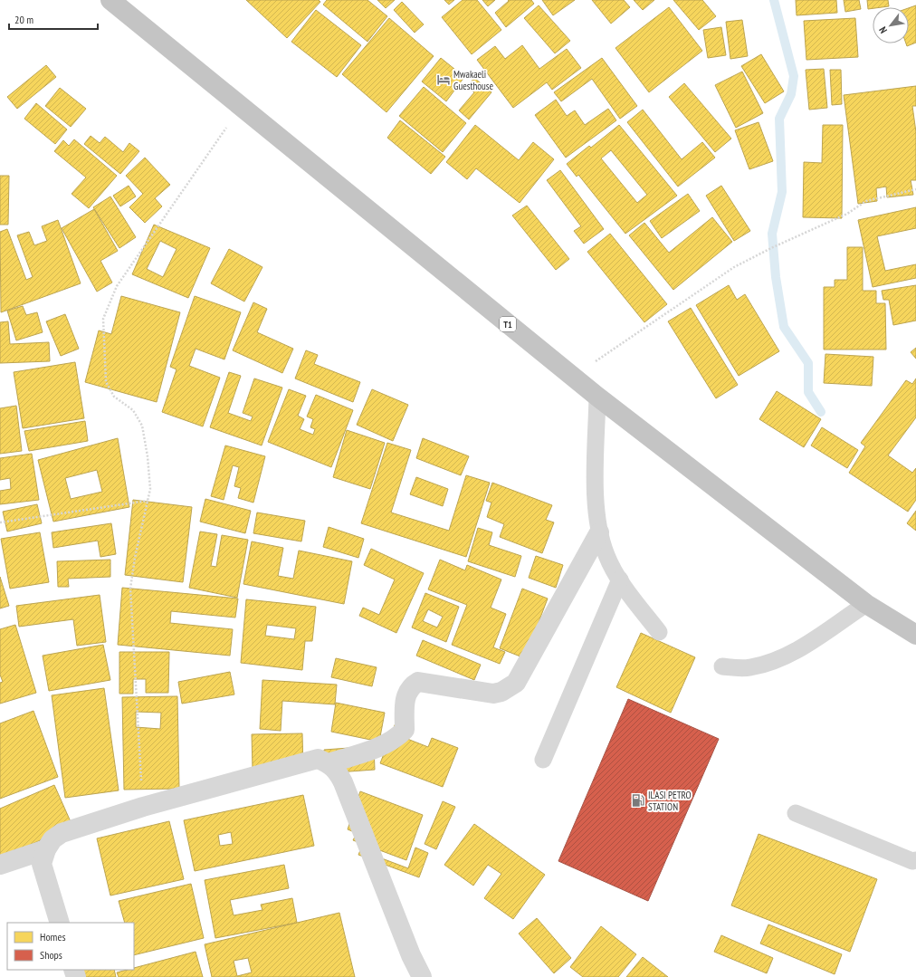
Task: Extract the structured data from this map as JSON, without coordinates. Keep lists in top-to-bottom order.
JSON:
{
  "streets": {
    "highway": ["T1"]
  },
  "places": {
    "hotel": ["Mwakaeli Guesthouse"],
    "fuel station": ["ILASI PETRO STATION"]
  },
  "legend": ["Homes", "Shops"],
  "scale_bar": "20 m",
  "north": "bottom left"
}
